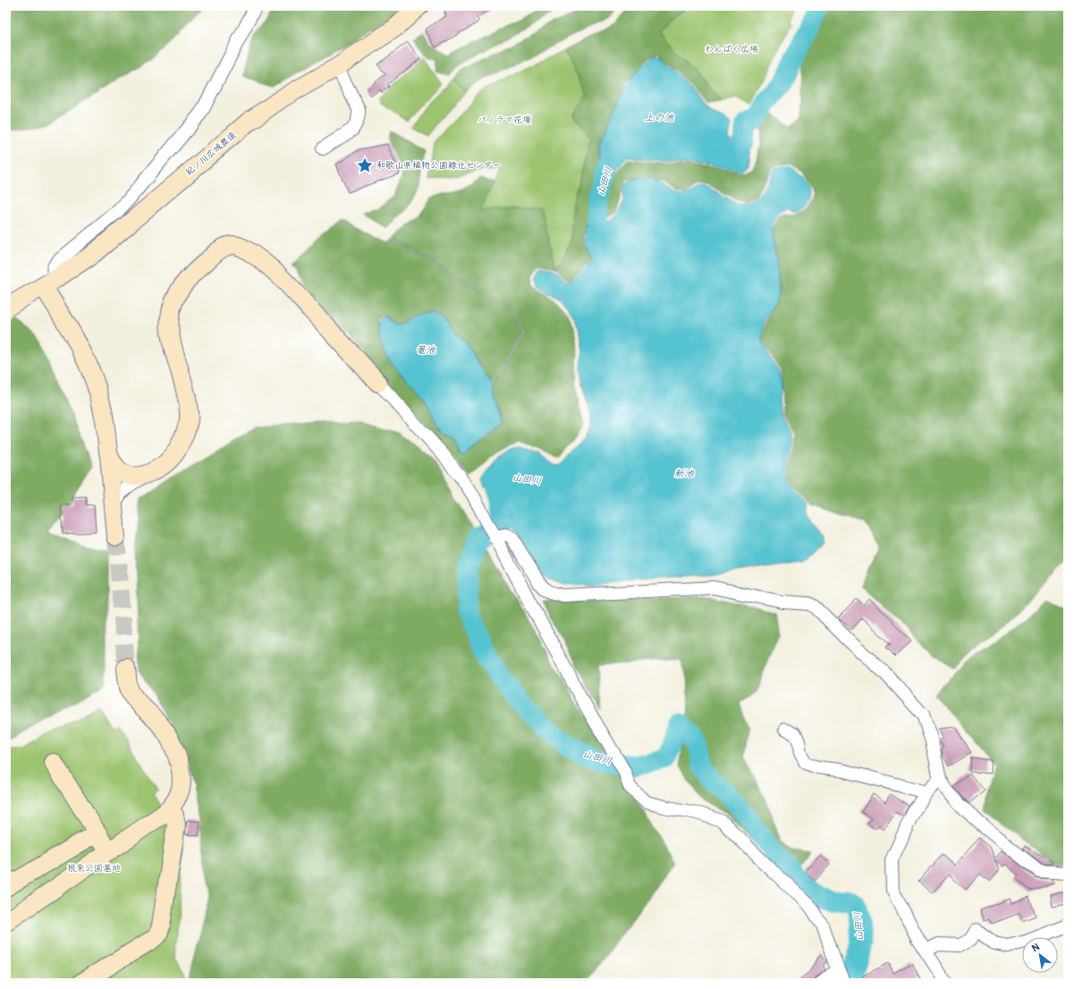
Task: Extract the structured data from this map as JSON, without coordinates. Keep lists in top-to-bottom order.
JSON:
{
  "streets": {
    "street": ["紀ノ川広域農道"]
  },
  "water": [
    "上の池",
    "山田川",
    "篭池",
    "新池"
  ],
  "parks": ["わんぱく広場", "パノラマ花壇", "根来公園墓地"],
  "places": {
    "place": ["和歌山県植物公園緑化センター"]
  },
  "north": "top left"
}
